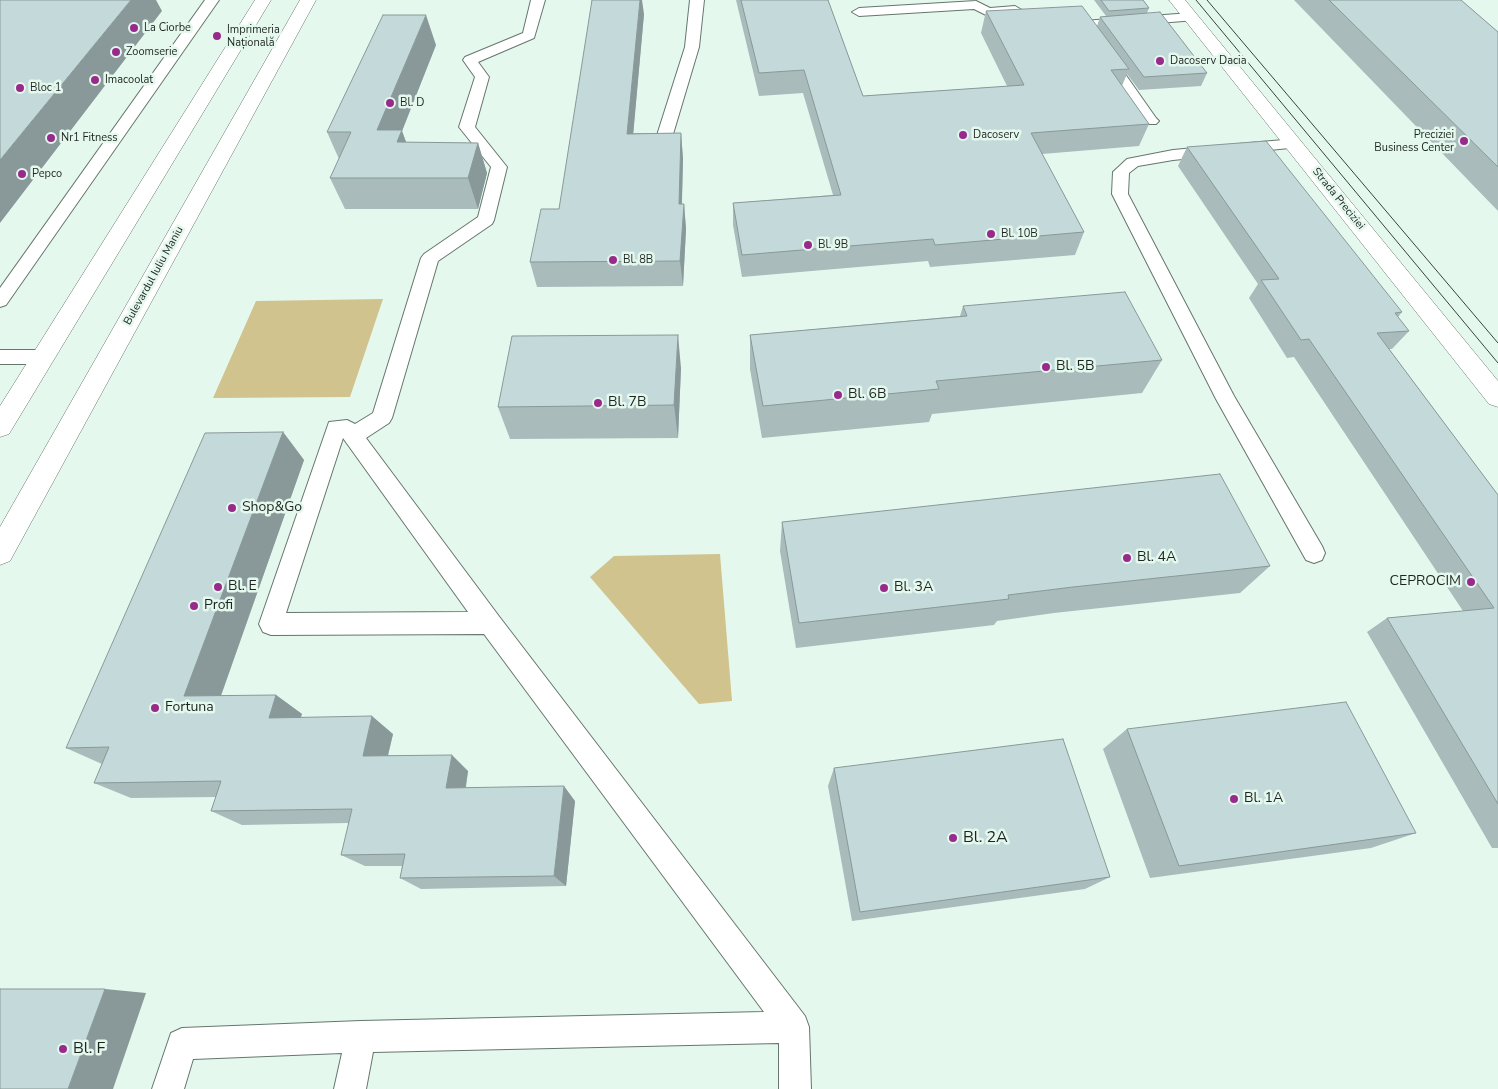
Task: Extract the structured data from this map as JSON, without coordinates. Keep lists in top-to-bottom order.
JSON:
{
  "streets": {
    "main road": ["Strada Preciziei", "Bulevardul Iuliu Maniu"]
  },
  "places": [
    "La Ciorbe",
    "Imprimeria Națională",
    "Zoomserie",
    "Dacoserv Dacia",
    "Imacoolat",
    "Bloc 1",
    "Bl. D",
    "Dacoserv",
    "Nr1 Fitness",
    "Preciziei Business Center",
    "Pepco",
    "Bl. 10B",
    "Bl. 9B",
    "Bl. 8B",
    "Bl. 5B",
    "Bl. 6B",
    "Bl. 7B",
    "Shop&Go",
    "Bl. 4A",
    "CEPROCIM",
    "Bl. E",
    "Bl. 3A",
    "Profi",
    "Fortuna",
    "Bl. 1A",
    "Bl. 2A",
    "Bl. F"
  ]
}
